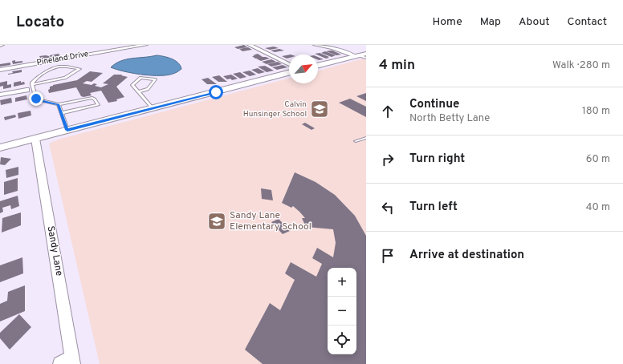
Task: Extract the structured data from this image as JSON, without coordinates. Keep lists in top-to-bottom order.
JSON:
{
  "streets": {
    "street": ["Pineland Drive", "Sandy Lane"]
  },
  "places": {
    "school or university": ["Calvin Hunsinger School", "Sandy Lane Elementary School"]
  },
  "north": "top right",
  "page": {
    "header": "Locato",
    "nav": [
      "Home",
      "Map",
      "About",
      "Contact"
    ],
    "heading": ["4 min", "Walk · 280 m"],
    "list": [
      ["Continue", "North Betty Lane", "180 m"],
      ["Turn right", "60 m"],
      ["Turn left", "40 m"],
      "Arrive at destination"
    ],
    "map_buttons": ["+", "−"]
  }
}
